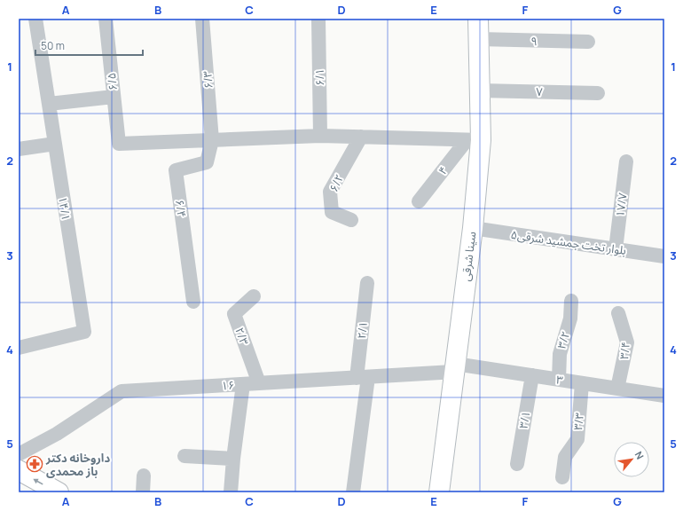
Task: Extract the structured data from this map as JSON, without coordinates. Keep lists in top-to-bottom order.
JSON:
{
  "streets": {
    "street": [
      "۹",
      "۶/۱",
      "۶/۳",
      "۶/۵",
      "۷",
      "۴",
      "۶/۲",
      "۱۷/۷",
      "۱۴/۱",
      "۶/۴",
      "بلوار تخت جمشید شرقی۵",
      "سینا شرقی",
      "۲/۱",
      "۲/۳",
      "۳/۲",
      "۳/۴",
      "۳",
      "۱۶",
      "۳/۱",
      "۳/۳"
    ]
  },
  "crossings": [
    ["۹", "سینا شرقی"],
    ["۶/۳", "۶/۵"],
    ["۶/۳", "۶/۴"],
    ["۶/۵", "۶/۴"],
    ["۷", "سینا شرقی"],
    ["۴", "سینا شرقی"],
    ["۱۷/۷", "بلوار تخت جمشید شرقی۵"],
    ["بلوار تخت جمشید شرقی۵", "سینا شرقی"],
    ["سینا شرقی", "۳"],
    ["سینا شرقی", "۱۶"],
    ["۲/۱", "۱۶"],
    ["۲/۳", "۱۶"],
    ["۳/۲", "۳"],
    ["۳/۴", "۳"],
    ["۳", "۱۶"],
    ["۳", "۳/۱"],
    ["۳", "۳/۳"]
  ],
  "places": {
    "pharmacy": ["داروخانه دکتر باز محمدی"]
  },
  "scale_bar": "50 m",
  "north": "top right",
  "grid": {
    "columns": [
      "A",
      "B",
      "C",
      "D",
      "E",
      "F",
      "G"
    ],
    "rows": [
      "1",
      "2",
      "3",
      "4",
      "5"
    ]
  }
}
